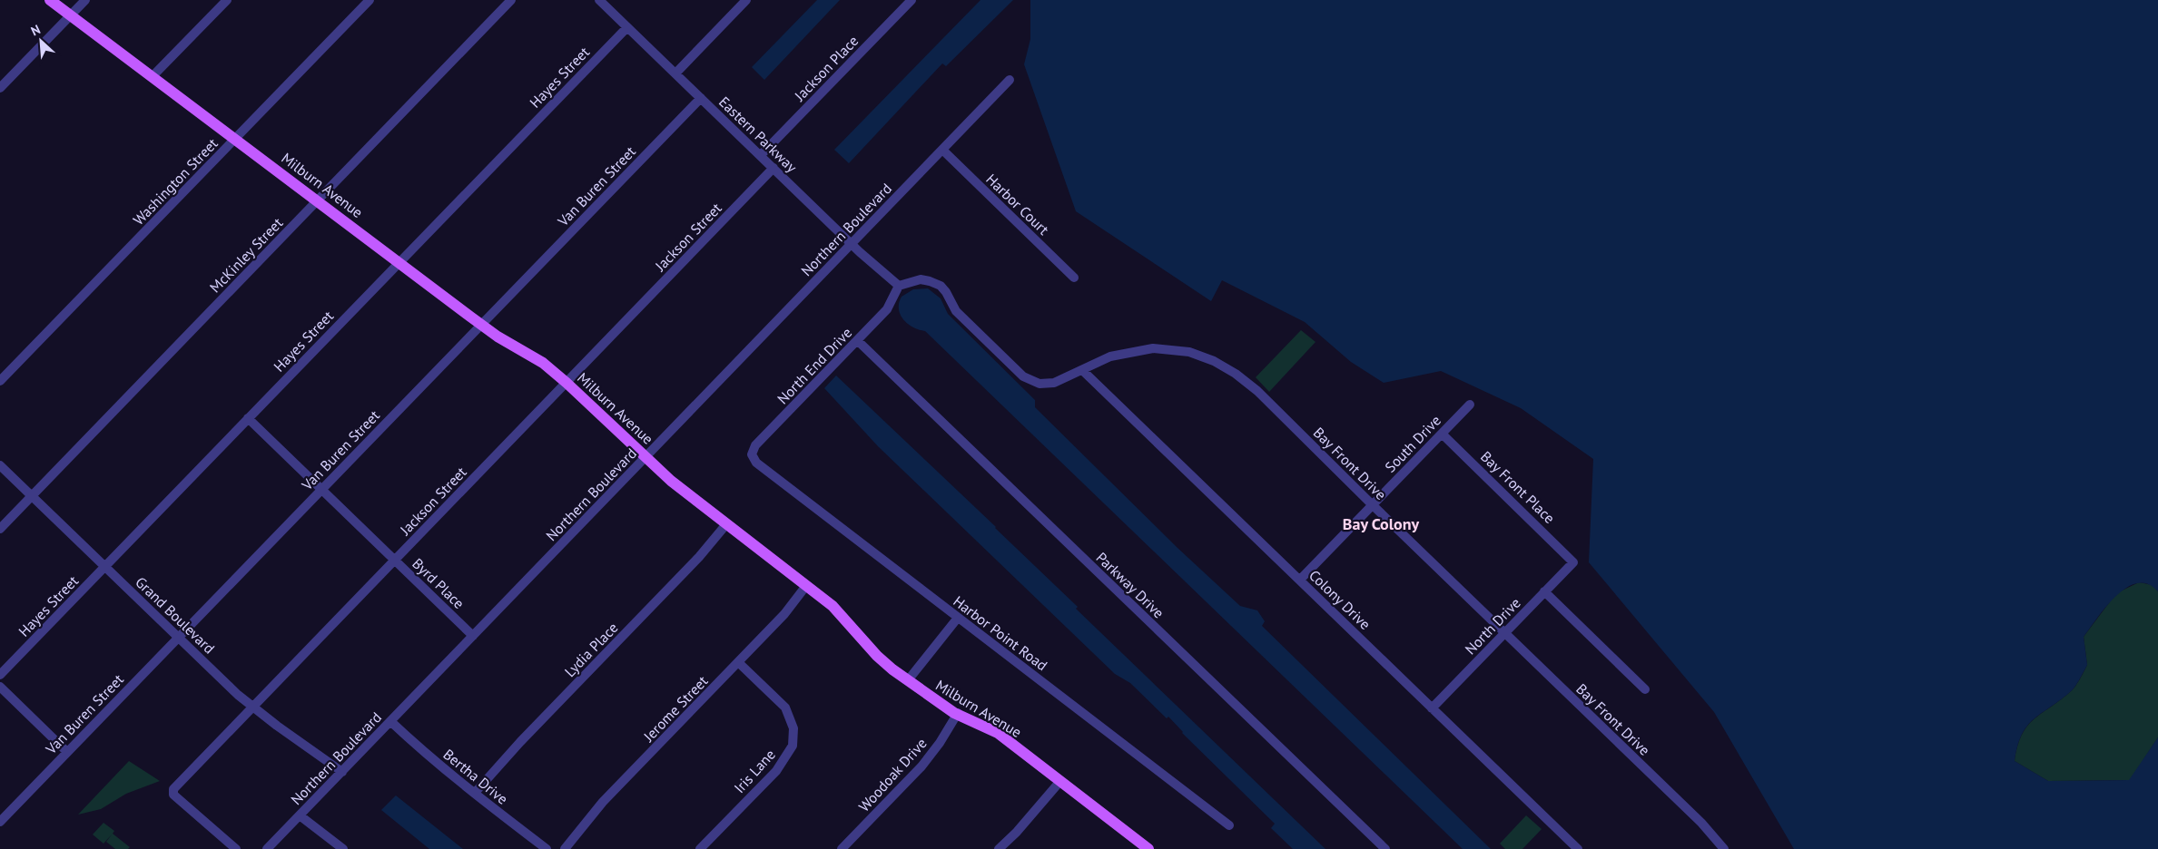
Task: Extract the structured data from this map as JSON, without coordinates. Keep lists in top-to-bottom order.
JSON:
{
  "streets": {
    "main road": ["Milburn Avenue"],
    "street": [
      "Jackson Place",
      "Hayes Street",
      "Eastern Parkway",
      "Washington Street",
      "Van Buren Street",
      "Harbor Court",
      "Northern Boulevard",
      "Jackson Street",
      "McKinley Street",
      "North End Drive",
      "South Drive",
      "Bay Front Drive",
      "Bay Front Place",
      "Byrd Place",
      "Parkway Drive",
      "Colony Drive",
      "Grand Boulevard",
      "North Drive",
      "Harbor Point Road",
      "Lydia Place",
      "Jerome Street",
      "Iris Lane",
      "Woodoak Drive",
      "Bertha Drive"
    ]
  },
  "crossings": [
    ["Jackson Place", "Eastern Parkway"],
    ["Hayes Street", "Eastern Parkway"],
    ["Hayes Street", "Milburn Avenue"],
    ["Hayes Street", "Byrd Place"],
    ["Hayes Street", "Grand Boulevard"],
    ["Eastern Parkway", "Van Buren Street"],
    ["Eastern Parkway", "Northern Boulevard"],
    ["Eastern Parkway", "Jackson Street"],
    ["Eastern Parkway", "North End Drive"],
    ["Eastern Parkway", "Bay Front Drive"],
    ["Washington Street", "Milburn Avenue"],
    ["Milburn Avenue", "Van Buren Street"],
    ["Milburn Avenue", "Northern Boulevard"],
    ["Milburn Avenue", "Jackson Street"],
    ["Milburn Avenue", "McKinley Street"],
    ["Milburn Avenue", "Lydia Place"],
    ["Milburn Avenue", "Jerome Street"],
    ["Milburn Avenue", "Woodoak Drive"],
    ["Van Buren Street", "Byrd Place"],
    ["Van Buren Street", "Grand Boulevard"],
    ["Harbor Court", "Northern Boulevard"],
    ["Northern Boulevard", "Byrd Place"],
    ["Northern Boulevard", "Grand Boulevard"],
    ["Northern Boulevard", "Bertha Drive"],
    ["Jackson Street", "Byrd Place"],
    ["Jackson Street", "Grand Boulevard"],
    ["McKinley Street", "Grand Boulevard"],
    ["North End Drive", "Bay Front Drive"],
    ["North End Drive", "Parkway Drive"],
    ["North End Drive", "Harbor Point Road"],
    ["South Drive", "Bay Front Drive"],
    ["South Drive", "Bay Front Place"],
    ["South Drive", "Colony Drive"],
    ["Bay Front Drive", "Colony Drive"],
    ["Bay Front Drive", "North Drive"],
    ["Bay Front Place", "North Drive"],
    ["Colony Drive", "North Drive"],
    ["Lydia Place", "Bertha Drive"],
    ["Jerome Street", "Iris Lane"]
  ],
  "districts": ["Bay Colony"],
  "north": "top left"
}
